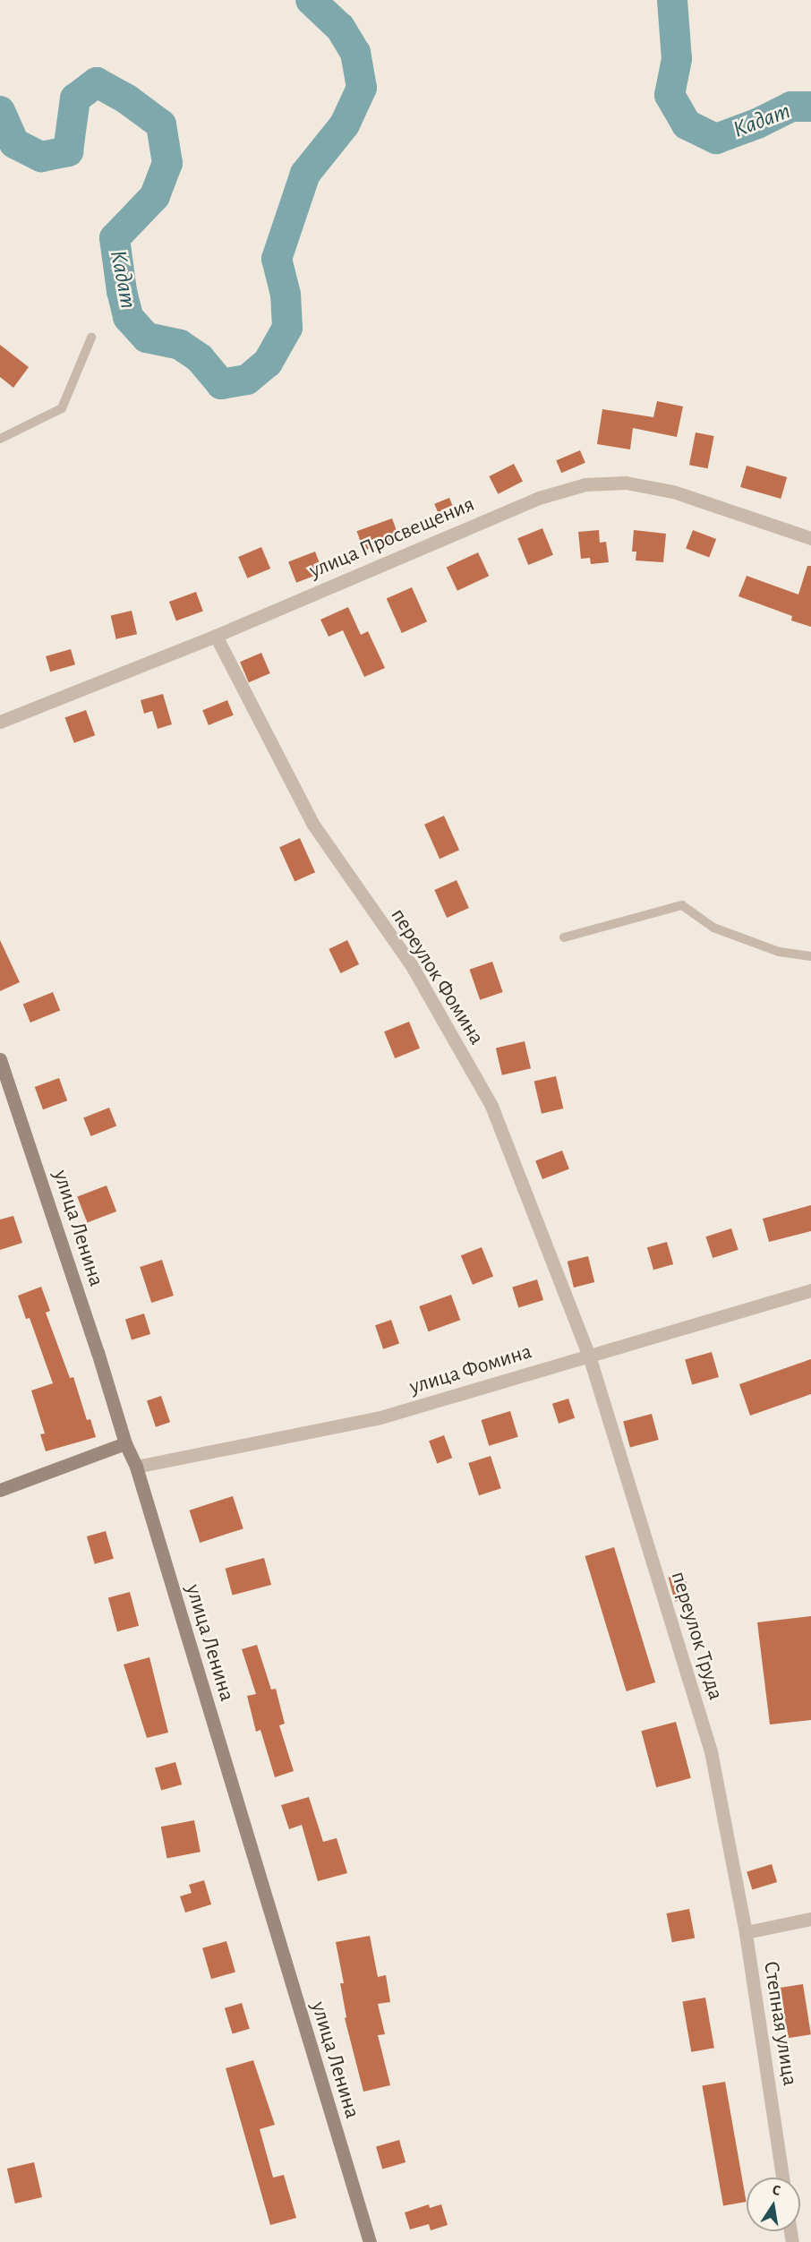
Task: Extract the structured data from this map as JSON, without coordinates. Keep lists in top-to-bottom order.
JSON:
{
  "streets": {
    "street": [
      "улица Просвещения",
      "переулок Фомина",
      "улица Ленина",
      "улица Фомина",
      "переулок Труда",
      "Степная улица"
    ]
  },
  "crossings": [
    ["улица Просвещения", "переулок Фомина"],
    ["переулок Фомина", "улица Фомина"],
    ["переулок Фомина", "переулок Труда"],
    ["улица Ленина", "улица Фомина"],
    ["улица Фомина", "переулок Труда"],
    ["переулок Труда", "Степная улица"]
  ],
  "water": ["Кадат"],
  "north": "top"
}
